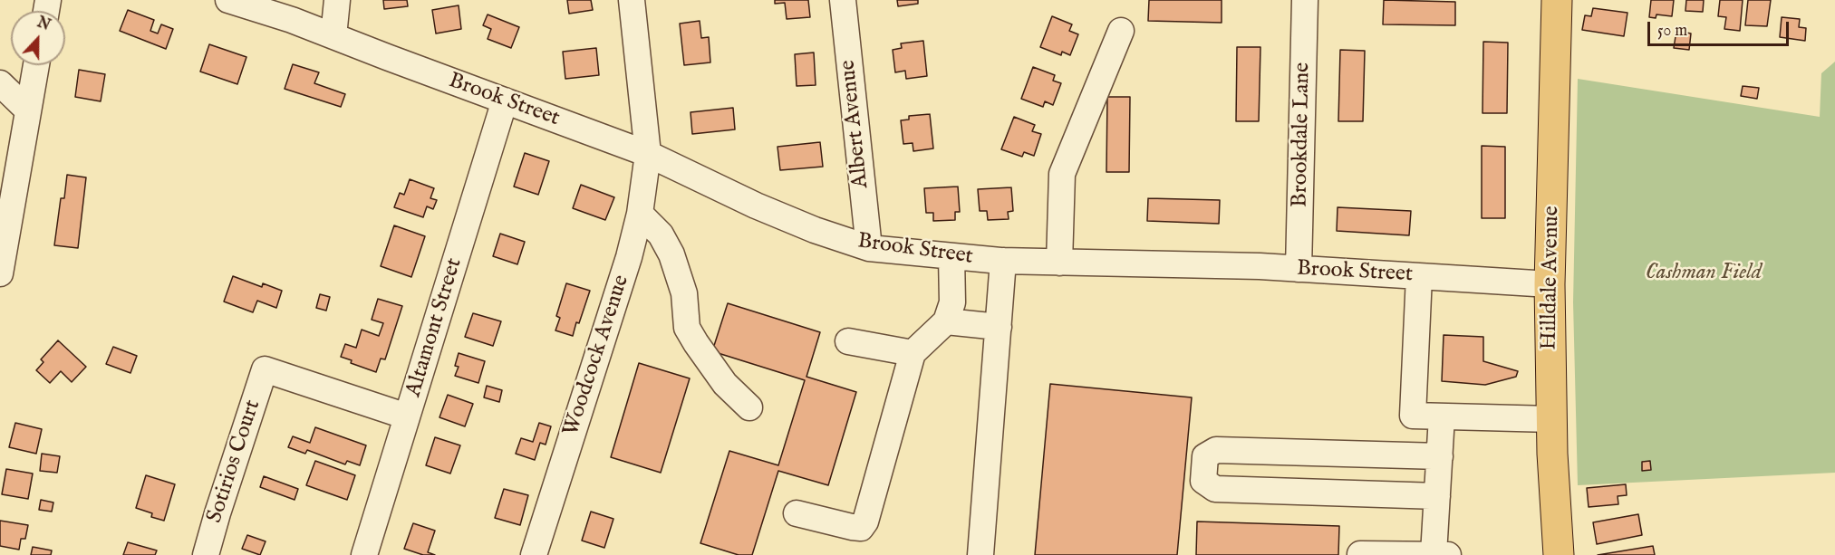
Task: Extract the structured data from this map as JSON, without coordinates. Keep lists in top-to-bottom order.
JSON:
{
  "streets": {
    "main road": ["Hilldale Avenue"],
    "street": [
      "Brook Street",
      "Albert Avenue",
      "Brookdale Lane",
      "Altamont Street",
      "Woodcock Avenue",
      "Sotirios Court"
    ]
  },
  "crossings": [
    ["Brook Street", "Albert Avenue"],
    ["Brook Street", "Brookdale Lane"],
    ["Brook Street", "Hilldale Avenue"],
    ["Brook Street", "Altamont Street"],
    ["Brook Street", "Woodcock Avenue"],
    ["Altamont Street", "Sotirios Court"]
  ],
  "parks": ["Cashman Field"],
  "scale_bar": "50 m",
  "north": "top"
}
